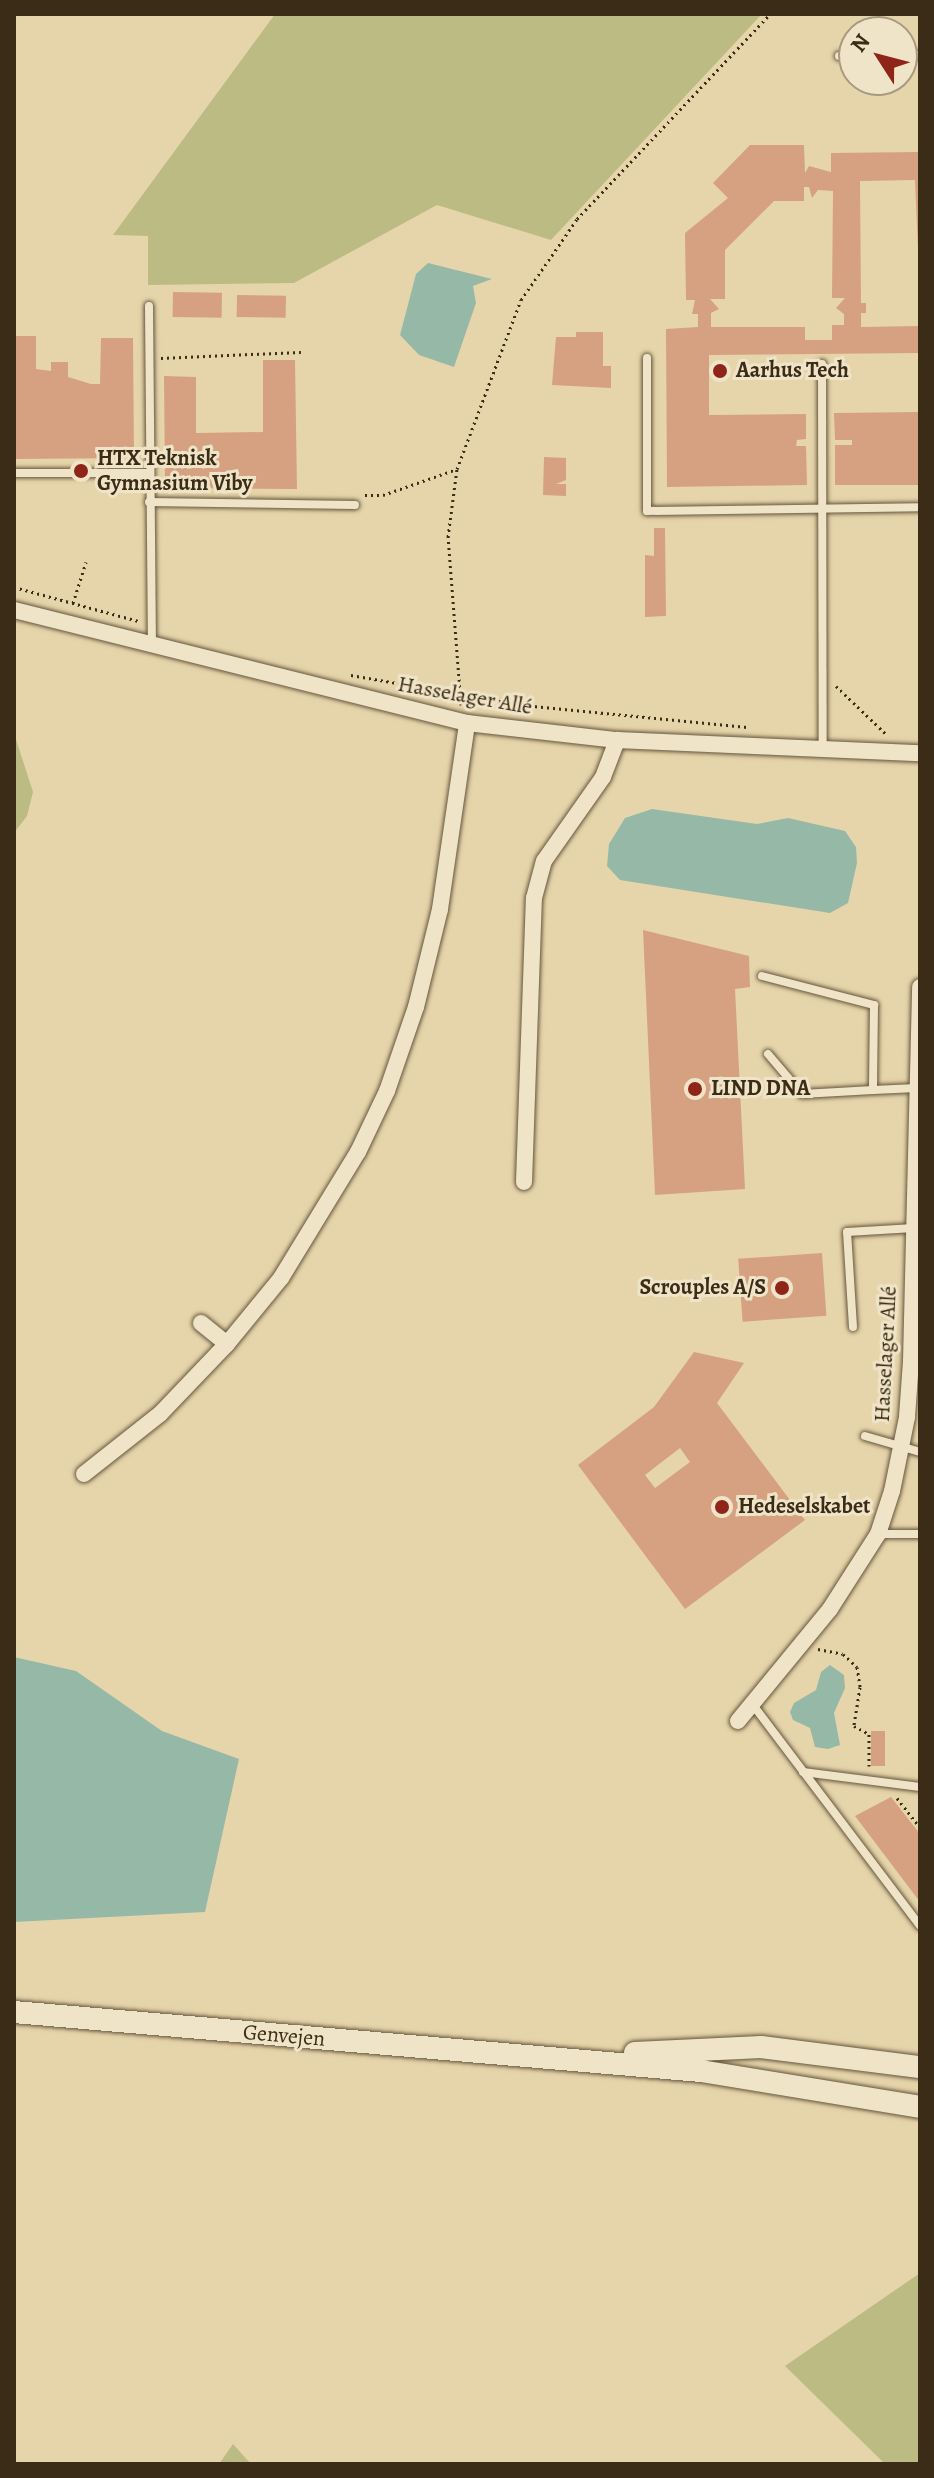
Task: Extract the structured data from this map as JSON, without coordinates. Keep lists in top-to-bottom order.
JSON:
{
  "streets": {
    "street": ["Hasselager Allé", "Genvejen"]
  },
  "places": [
    "Aarhus Tech",
    "HTX Teknisk Gymnasium Viby",
    "LIND DNA",
    "Scrouples A/S",
    "Hedeselskabet"
  ],
  "north": "top left"
}
